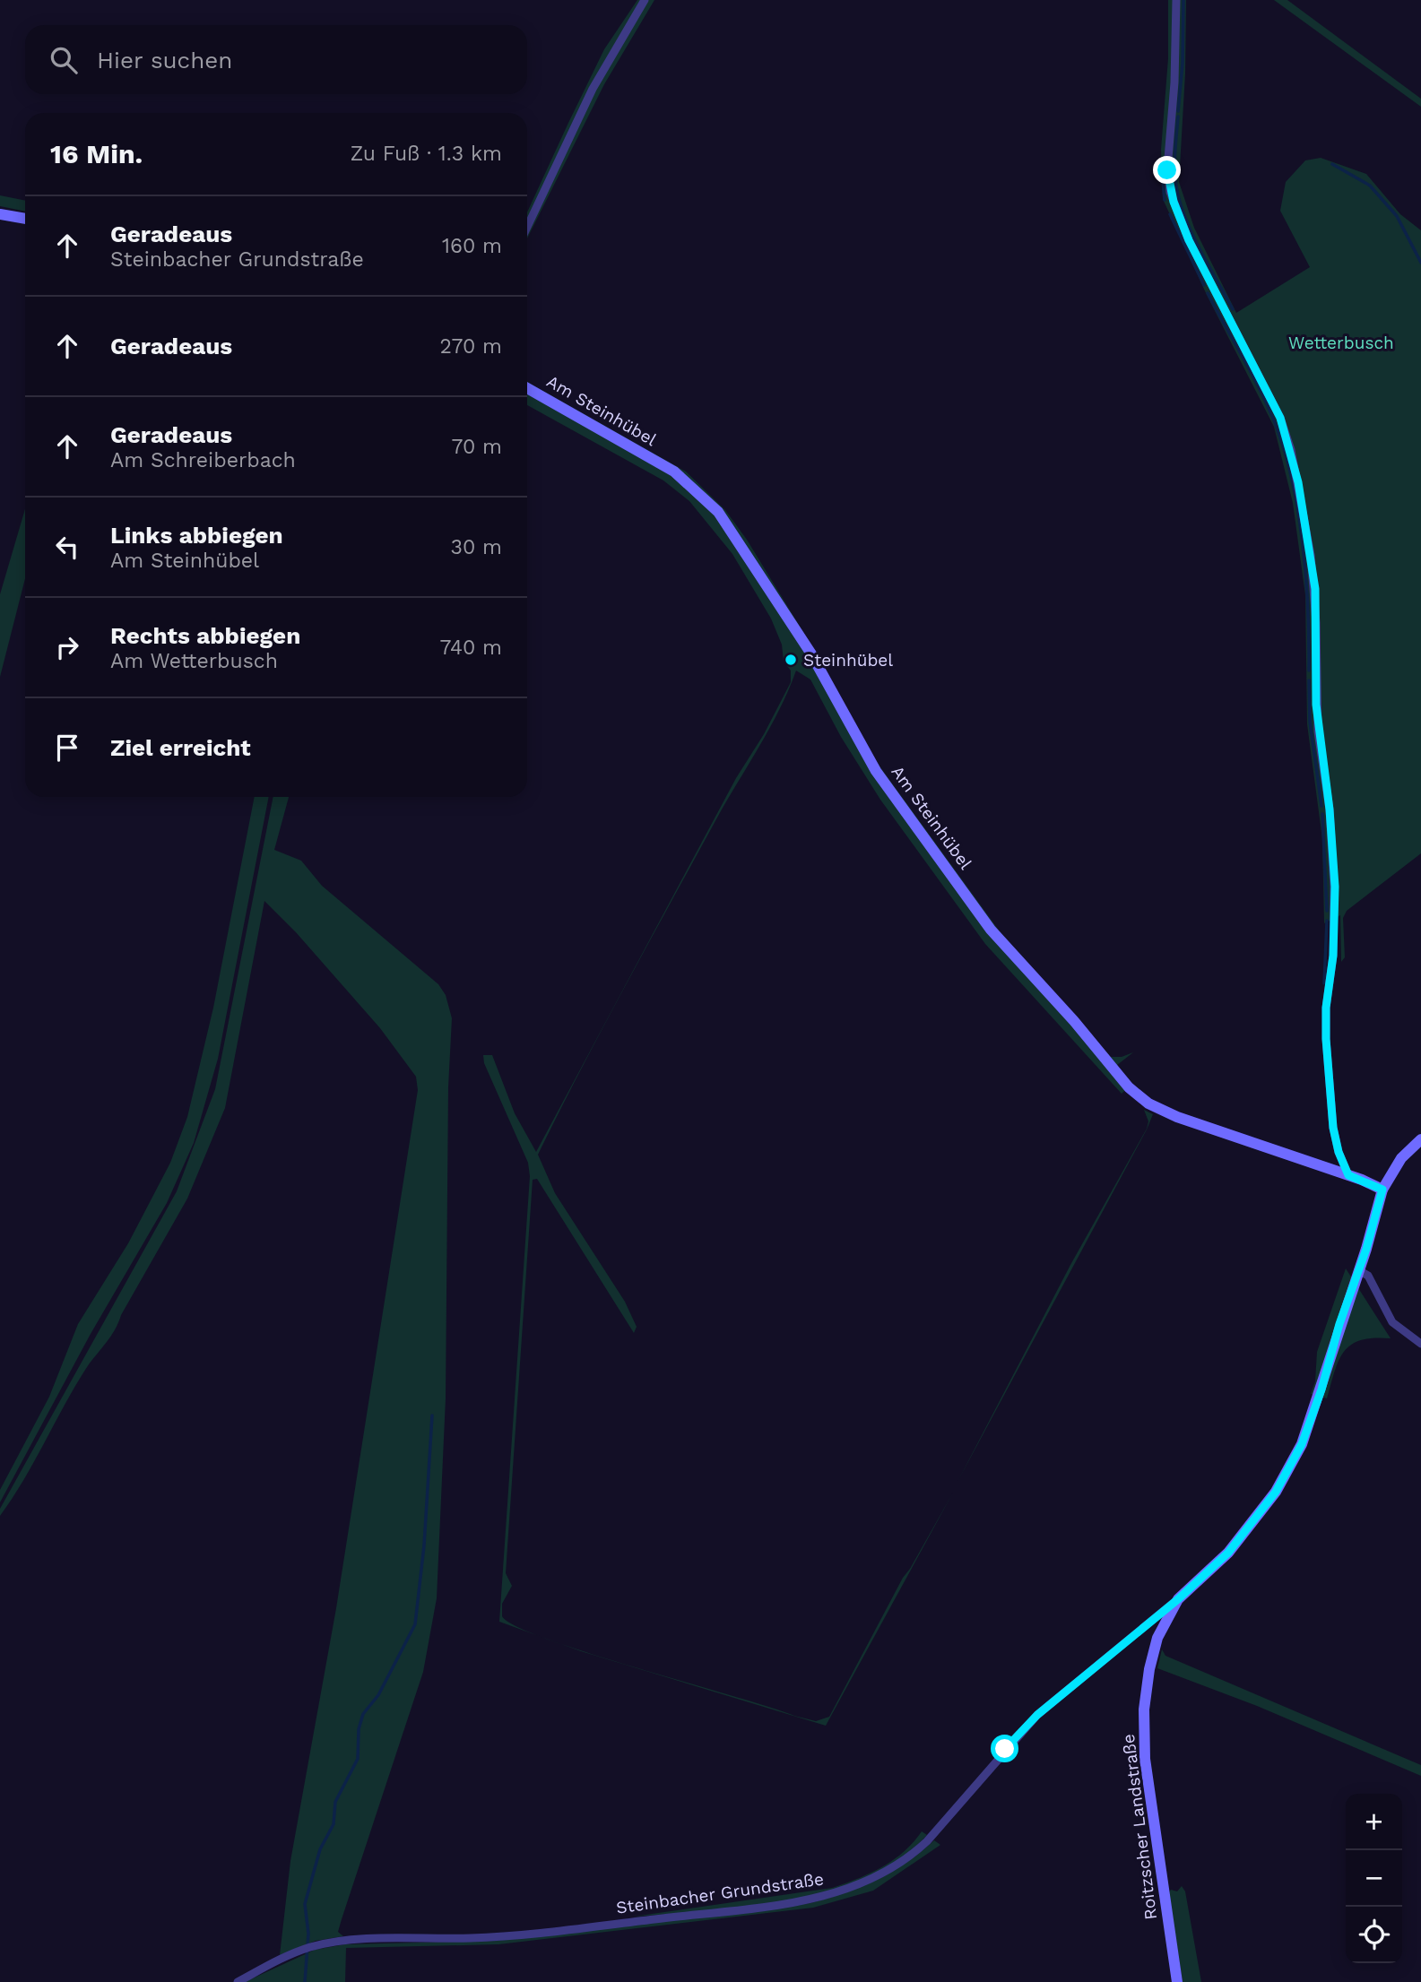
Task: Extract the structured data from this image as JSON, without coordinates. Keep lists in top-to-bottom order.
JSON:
{
  "streets": {
    "street": ["Am Steinhübel", "Roitzscher Landstraße", "Steinbacher Grundstraße"]
  },
  "crossings": [
    ["Am Steinhübel", "Roitzscher Landstraße"],
    ["Roitzscher Landstraße", "Steinbacher Grundstraße"]
  ],
  "parks": ["Wetterbusch"],
  "places": ["Steinhübel"],
  "page": {
    "search": "Hier suchen",
    "heading": ["16 Min.", "Zu Fuß · 1.3 km"],
    "list": [
      ["Geradeaus", "Steinbacher Grundstraße", "160 m"],
      ["Geradeaus", "270 m"],
      ["Geradeaus", "Am Schreiberbach", "70 m"],
      ["Links abbiegen", "Am Steinhübel", "30 m"],
      ["Rechts abbiegen", "Am Wetterbusch", "740 m"],
      "Ziel erreicht"
    ],
    "map_buttons": ["+", "−"]
  }
}
